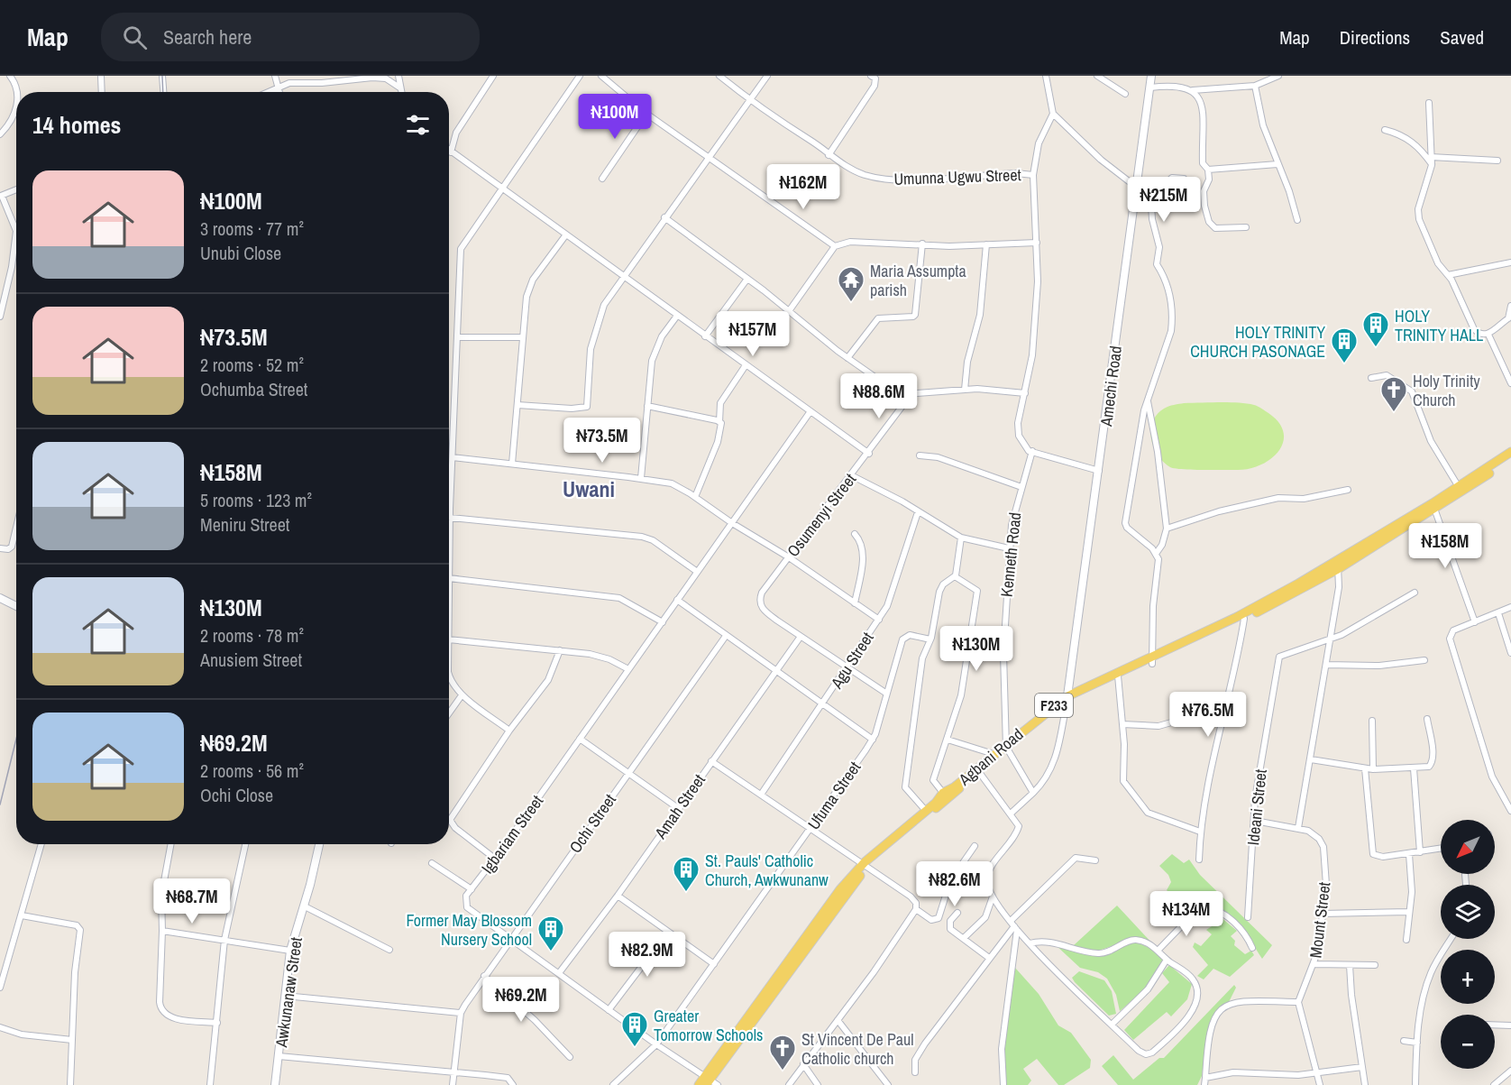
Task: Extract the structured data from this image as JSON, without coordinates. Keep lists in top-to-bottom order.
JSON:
{
  "streets": {
    "main road": ["Amechi Road", "F233", "Agbani Road"],
    "street": [
      "Umunna Ugwu Street",
      "Osumenyi Street",
      "Kenneth Road",
      "Agu Street",
      "Ufuma Street",
      "Amah Street",
      "Ideani Street",
      "Ochi Street",
      "Igbariam Street",
      "Mount Street",
      "Awkunanaw Street"
    ]
  },
  "crossings": [
    ["Amechi Road", "Agbani Road"],
    ["Osumenyi Street", "Agu Street"],
    ["Osumenyi Street", "Ufuma Street"],
    ["Osumenyi Street", "Amah Street"],
    ["Kenneth Road", "Agbani Road"],
    ["Agbani Road", "Igbariam Street"],
    ["Ufuma Street", "Igbariam Street"],
    ["Amah Street", "Igbariam Street"],
    ["Ideani Street", "Mount Street"],
    ["Ochi Street", "Igbariam Street"]
  ],
  "districts": ["Uwani"],
  "places": {
    "temple": ["Maria Assumpta parish"],
    "building": [
      "HOLY TRINITY HALL",
      "HOLY TRINITY CHURCH PASONAGE",
      "St. Pauls' Catholic Church, Awkwunanw",
      "Former May Blossom Nursery School",
      "Greater Tomorrow Schools"
    ],
    "church": ["Holy Trinity Church", "St Vincent De Paul Catholic church"]
  },
  "north": "bottom left",
  "page": {
    "header": "Map",
    "search": "Search here",
    "nav": ["Map", "Directions", "Saved"],
    "heading": "14 homes",
    "price": [
      "₦100M",
      "₦162M",
      "₦215M",
      "₦157M",
      "₦88.6M",
      "₦73.5M",
      "₦158M",
      "₦130M",
      "₦76.5M",
      "₦82.6M",
      "₦68.7M",
      "₦134M",
      "₦82.9M",
      "₦69.2M"
    ],
    "list": [
      {
        "name": "₦100M",
        "note": "3 rooms · 77 m² · Unubi Close"
      },
      {
        "name": "₦73.5M",
        "note": "2 rooms · 52 m² · Ochumba Street"
      },
      {
        "name": "₦158M",
        "note": "5 rooms · 123 m² · Meniru Street"
      },
      {
        "name": "₦130M",
        "note": "2 rooms · 78 m² · Anusiem Street"
      },
      {
        "name": "₦69.2M",
        "note": "2 rooms · 56 m² · Ochi Close"
      }
    ],
    "map_buttons": ["+", "−"]
  }
}
